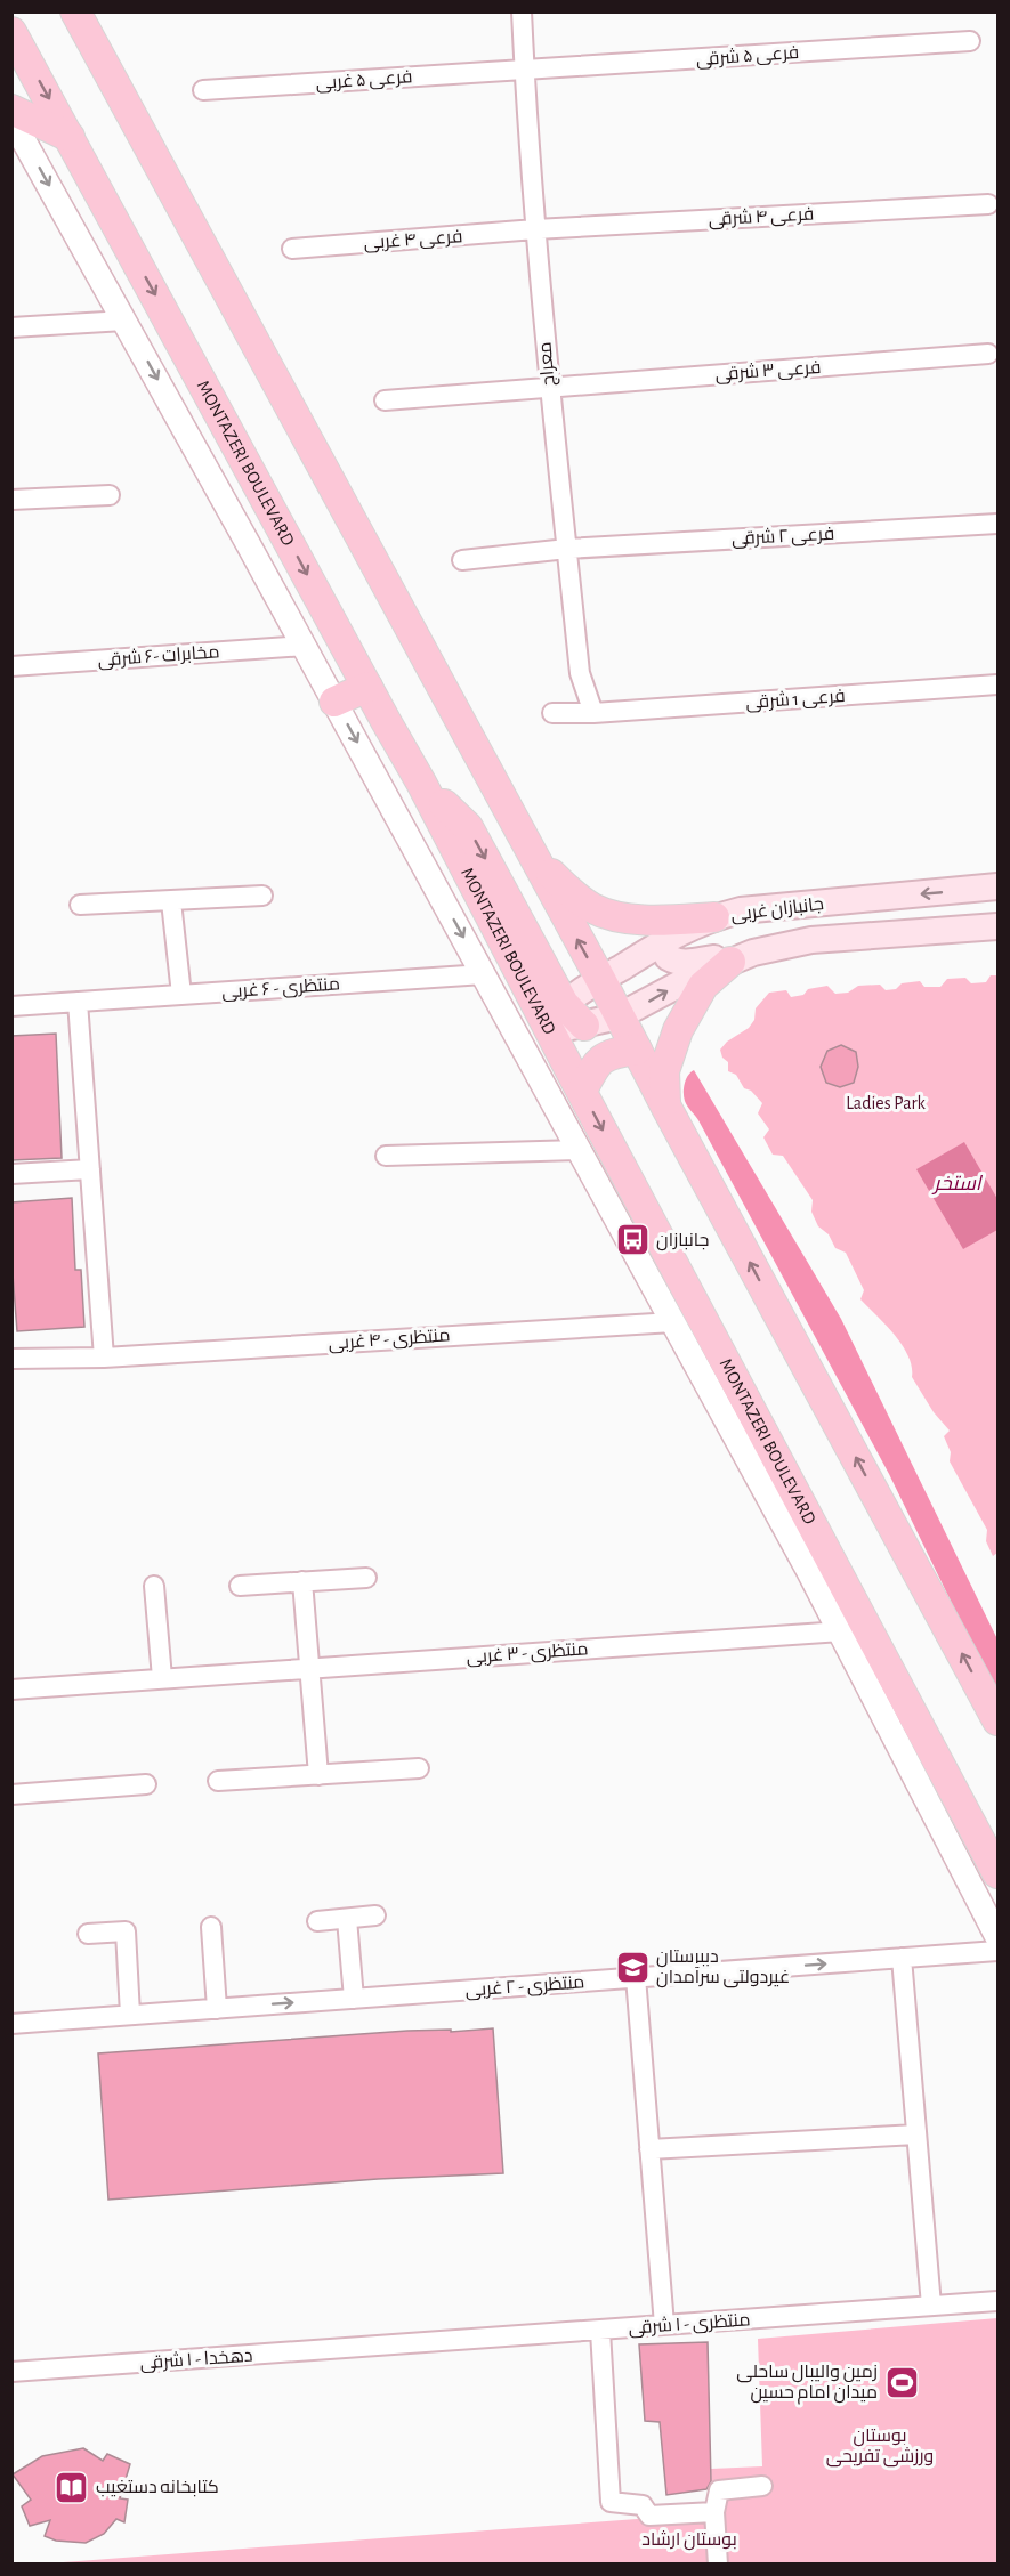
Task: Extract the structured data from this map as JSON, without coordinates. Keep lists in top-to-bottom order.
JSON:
{
  "streets": {
    "main road": ["MONTAZERI BOULEVARD", "جانبازان غربی"],
    "street": [
      "فرعی ۵ شرقی",
      "فرعی ۵ غربی",
      "فرعی ۴ شرقی",
      "فرعی ۴ غربی",
      "معراج",
      "فرعی ۳ شرقی",
      "فرعی ۲ شرقی",
      "مخابرات -۶ شرقی",
      "فرعی 1 شرقی",
      "منتظری - ۶ غربی",
      "منتظری - ۴ غربی",
      "منتظری - ۳ غربی",
      "منتظری - ۲ غربی",
      "منتظری - ۱ شرقی",
      "دهخدا - ۱ شرقی"
    ]
  },
  "crossings": [
    ["فرعی ۵ شرقی", "فرعی ۵ غربی"],
    ["فرعی ۵ شرقی", "معراج"],
    ["فرعی ۵ غربی", "معراج"],
    ["فرعی ۴ شرقی", "فرعی ۴ غربی"],
    ["فرعی ۴ شرقی", "معراج"],
    ["فرعی ۴ غربی", "معراج"],
    ["معراج", "فرعی ۳ شرقی"],
    ["معراج", "فرعی ۲ شرقی"],
    ["معراج", "فرعی 1 شرقی"],
    ["MONTAZERI BOULEVARD", "مخابرات -۶ شرقی"],
    ["MONTAZERI BOULEVARD", "جانبازان غربی"],
    ["MONTAZERI BOULEVARD", "منتظری - ۶ غربی"],
    ["MONTAZERI BOULEVARD", "منتظری - ۴ غربی"],
    ["MONTAZERI BOULEVARD", "منتظری - ۳ غربی"],
    ["منتظری - ۱ شرقی", "دهخدا - ۱ شرقی"]
  ],
  "one_way": ["منتظری - ۲ غربی"],
  "water": ["استخر"],
  "parks": ["Ladies Park", "بوستان ورزشی تفریحی", "بوستان ارشاد"],
  "places": {
    "bus stop": ["جانبازان"],
    "school or university": ["دبیرستان غیردولتی سرآمدان"],
    "sports": ["زمین والیبال ساحلی میدان امام حسین"],
    "library": ["کتابخانه دستغیب"]
  }
}
